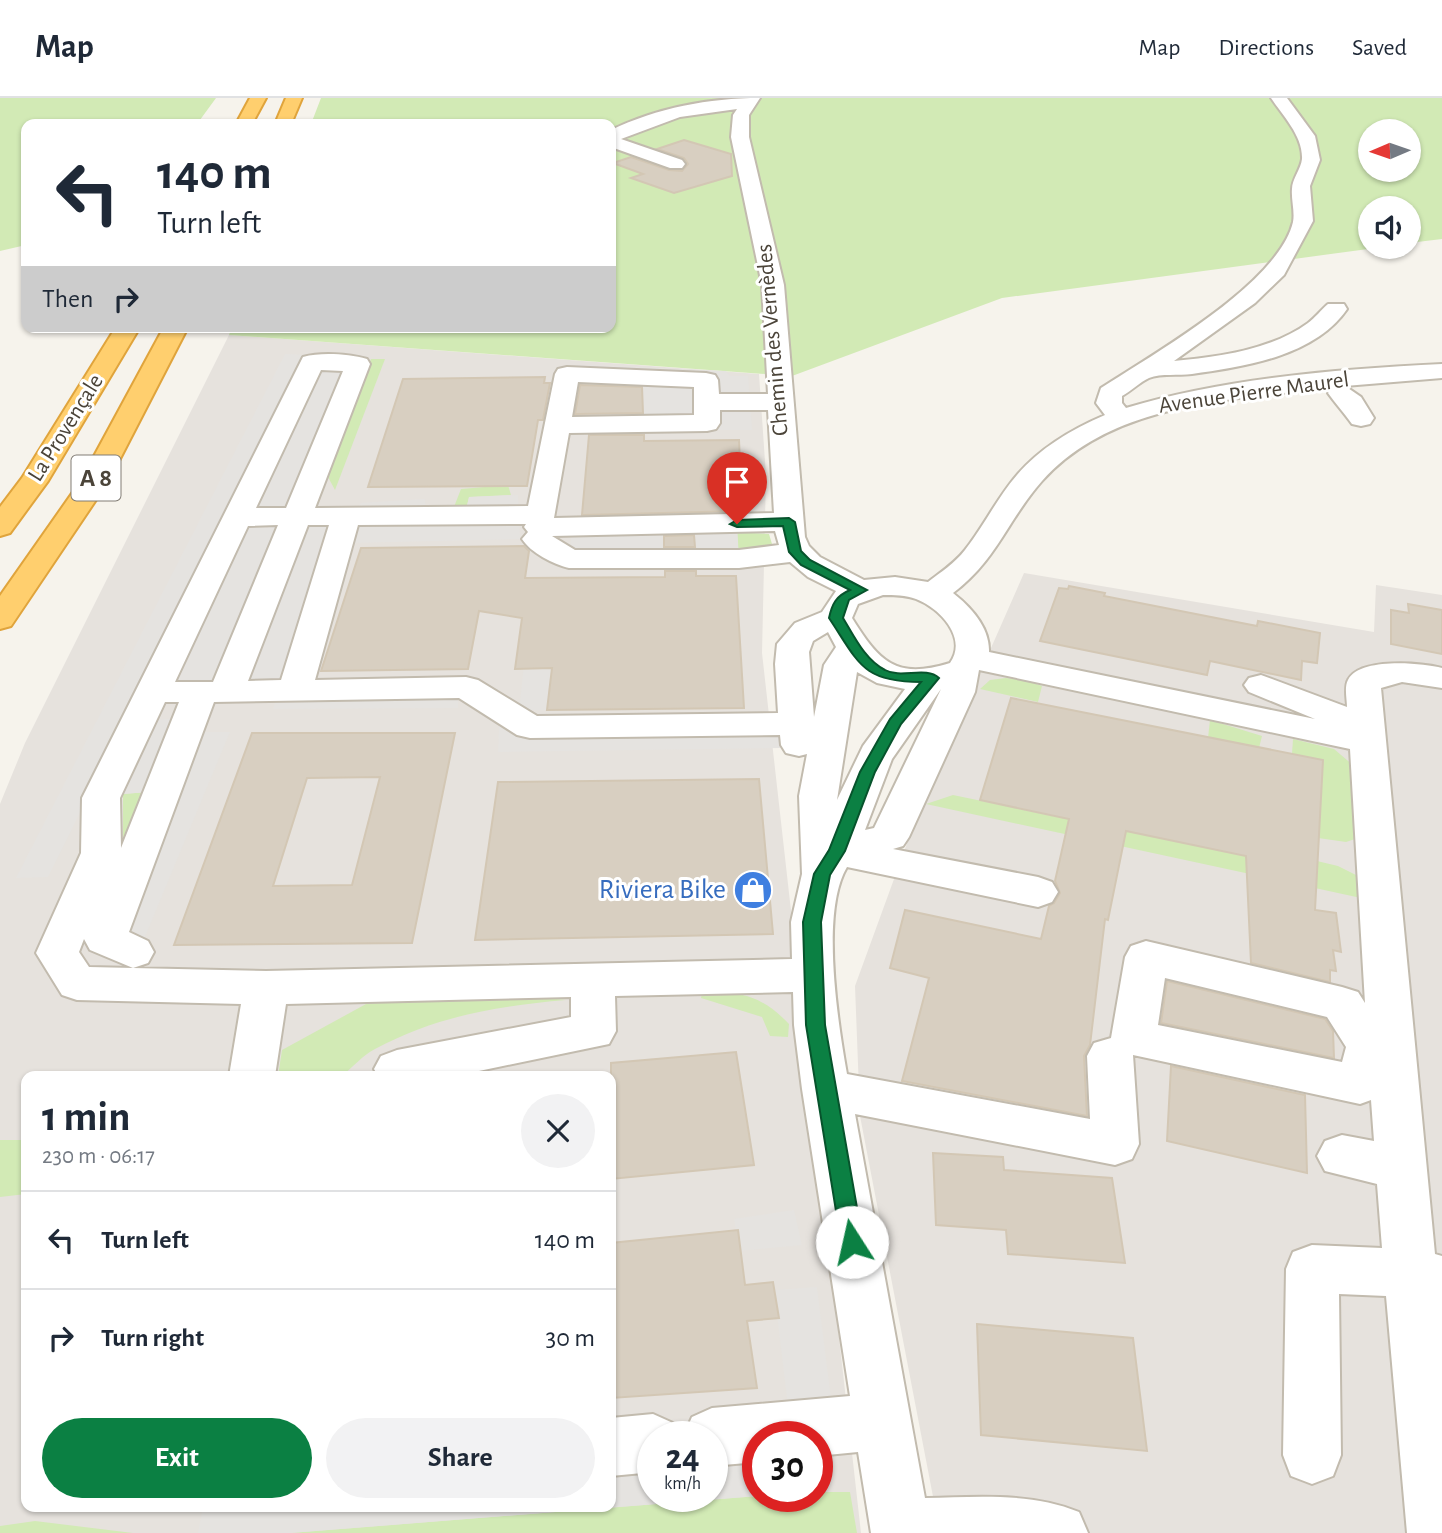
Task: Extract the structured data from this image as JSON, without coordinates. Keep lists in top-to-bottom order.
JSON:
{
  "streets": {
    "highway": ["La Provençale", "A 8"],
    "street": ["Chemin des Vernèdes", "Avenue Pierre Maurel"]
  },
  "places": {
    "shop": ["Riviera Bike"]
  },
  "north": "left",
  "page": {
    "header": "Map",
    "nav": ["Map", "Directions", "Saved"],
    "turn": ["140 m", "Turn left"],
    "then": "Then",
    "heading": ["1 min", "230 m · 06:17"],
    "list": [
      {
        "name": "Turn left",
        "value": "140 m"
      },
      {
        "name": "Turn right",
        "value": "30 m"
      }
    ],
    "buttons": ["Exit", "Share"],
    "speed": "24 km/h",
    "limit": "30"
  }
}
